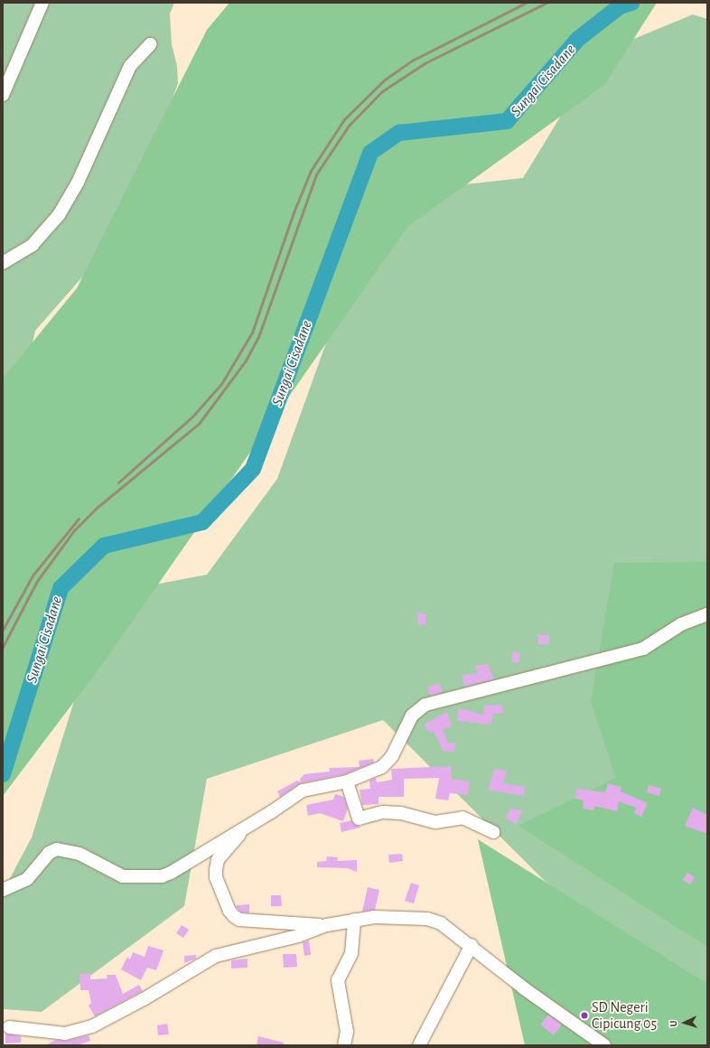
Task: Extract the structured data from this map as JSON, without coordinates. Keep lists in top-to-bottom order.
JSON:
{
  "water": ["Sungai Cisadane"],
  "places": ["SD Negeri Cipicung 05"],
  "north": "left"
}
